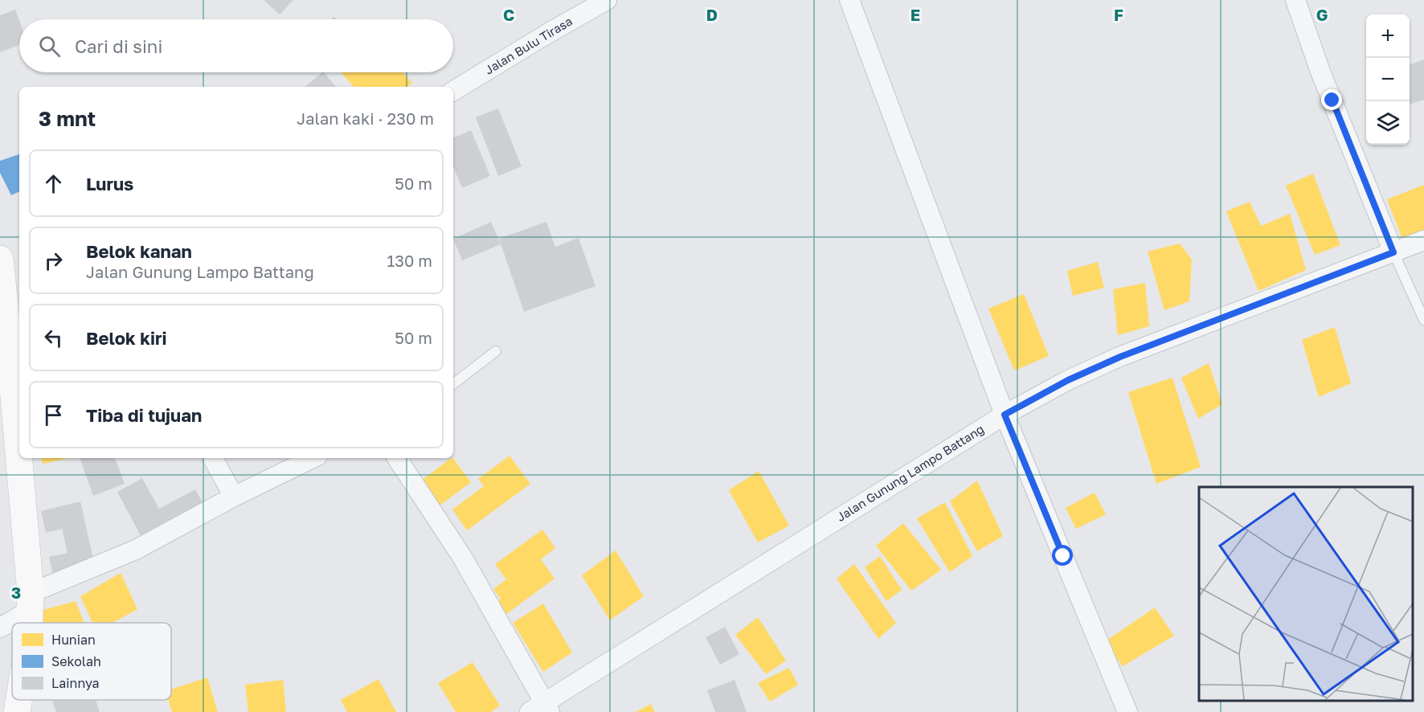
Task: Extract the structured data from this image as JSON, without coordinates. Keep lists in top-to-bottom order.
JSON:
{
  "streets": {
    "street": ["Jalan Bulu Tirasa", "Jalan Gunung Lampo Battang"]
  },
  "legend": ["Hunian", "Sekolah", "Lainnya"],
  "page": {
    "map_buttons": ["+", "−"],
    "search": "Cari di sini",
    "heading": ["3 mnt", "Jalan kaki · 230 m"],
    "list": [
      ["Lurus", "50 m"],
      ["Belok kanan", "Jalan Gunung Lampo Battang", "130 m"],
      ["Belok kiri", "50 m"],
      "Tiba di tujuan"
    ]
  },
  "grid": {
    "columns": [
      "C",
      "D",
      "E",
      "F",
      "G"
    ],
    "rows": ["3"]
  }
}
